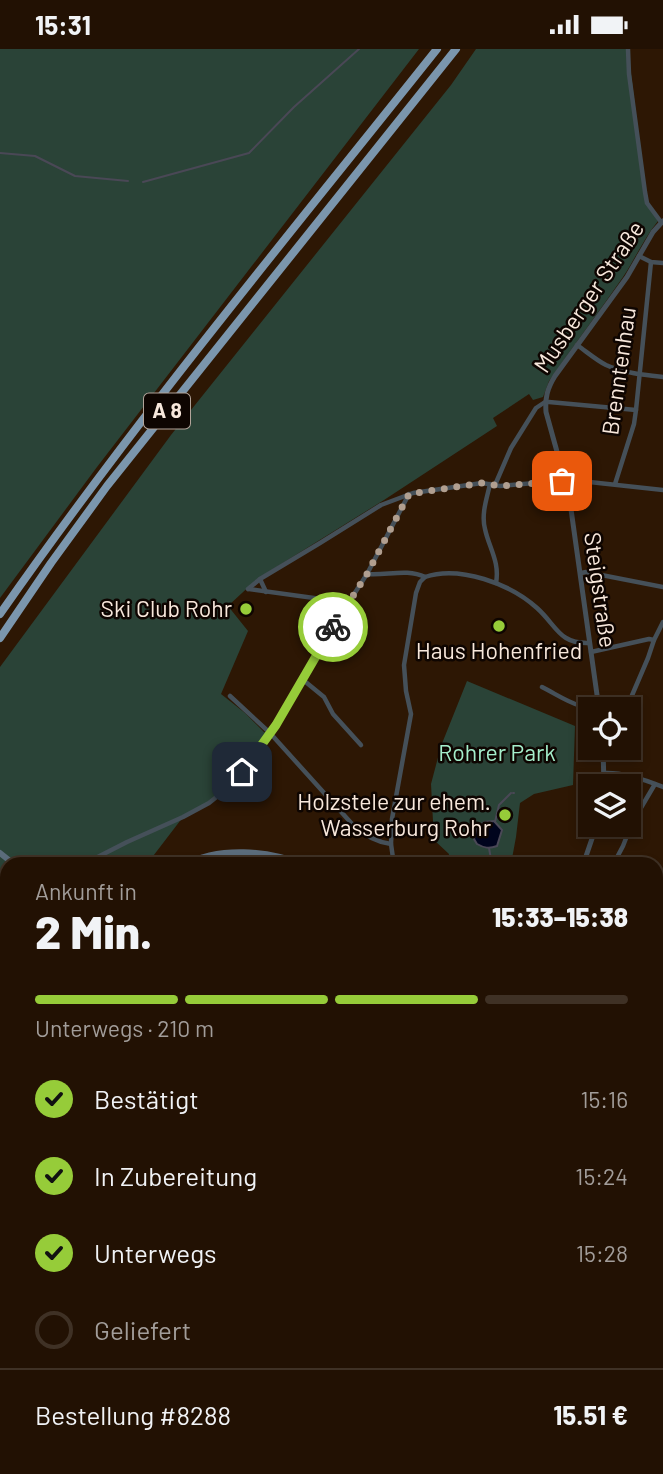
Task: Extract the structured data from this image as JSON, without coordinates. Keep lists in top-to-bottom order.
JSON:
{
  "streets": {
    "highway": ["A 8"],
    "street": ["Musberger Straße", "Brenntenhau", "Steigstraße"]
  },
  "crossings": [
    ["Musberger Straße", "Steigstraße"]
  ],
  "parks": ["Rohrer Park"],
  "places": ["Ski Club Rohr", "Haus Hohenfried", "Holzstele zur ehem. Wasserburg Rohr"],
  "page": {
    "status": "15:31",
    "heading": ["2 Min.", "Ankunft in", "15:33–15:38"],
    "panel": ["Bestellung #8288", "15.51 €"],
    "bar": "Unterwegs · 210 m",
    "list": [
      ["Bestätigt", "15:16"],
      ["In Zubereitung", "15:24"],
      ["Unterwegs", "15:28"],
      "Geliefert"
    ]
  }
}
